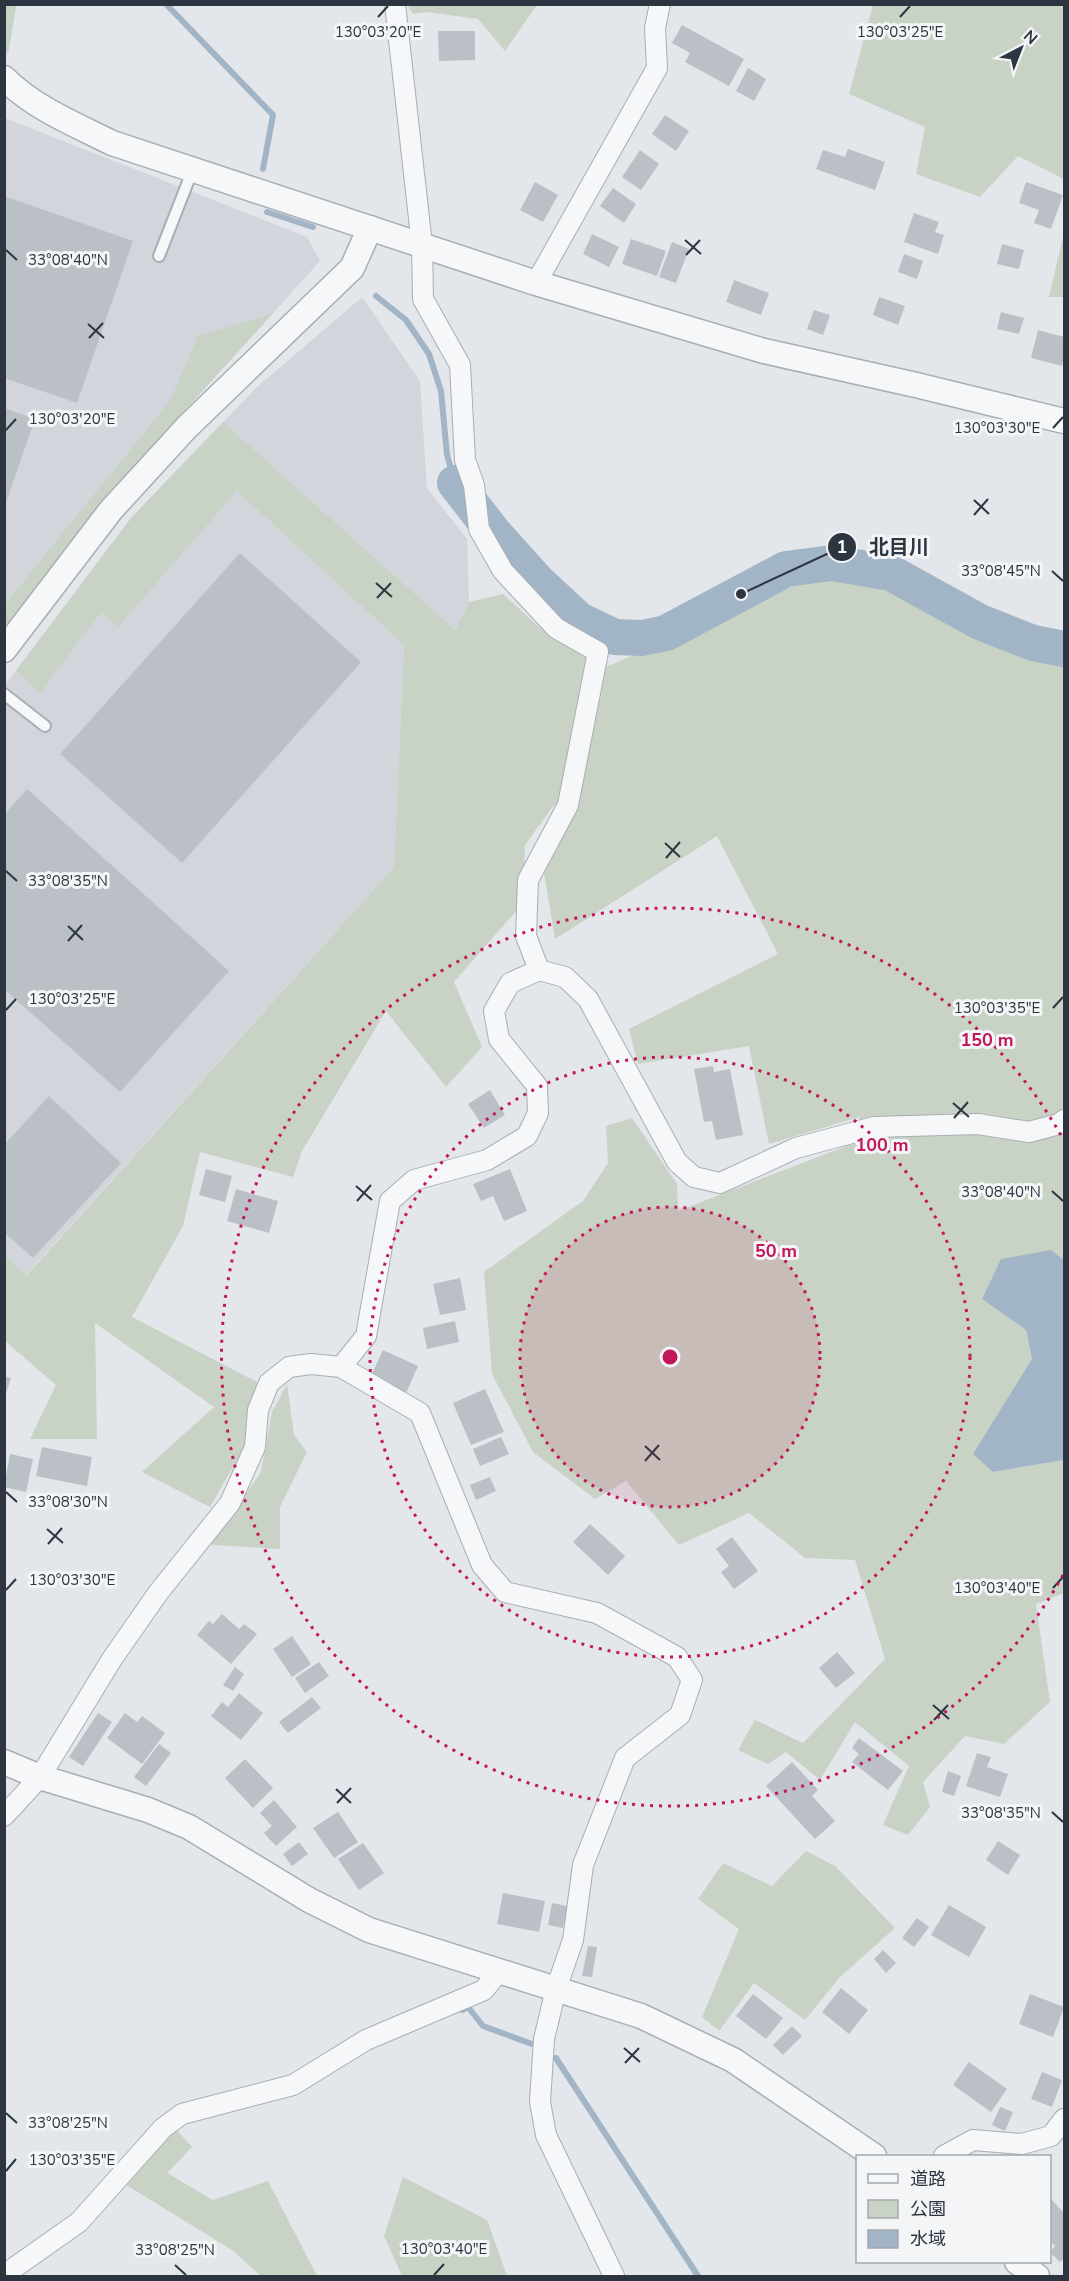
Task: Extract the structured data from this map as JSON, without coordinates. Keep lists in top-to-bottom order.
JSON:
{
  "places": ["北目川"],
  "legend": ["道路", "公園", "水域"],
  "north": "top right",
  "coordinates": [
    "130°03'20\"E",
    "130°03'25\"E",
    "33°08'40\"N",
    "130°03'30\"E",
    "33°08'45\"N",
    "33°08'35\"N",
    "130°03'35\"E",
    "33°08'30\"N",
    "130°03'40\"E",
    "33°08'25\"N"
  ],
  "rings": ["150 m", "100 m", "50 m"]
}
